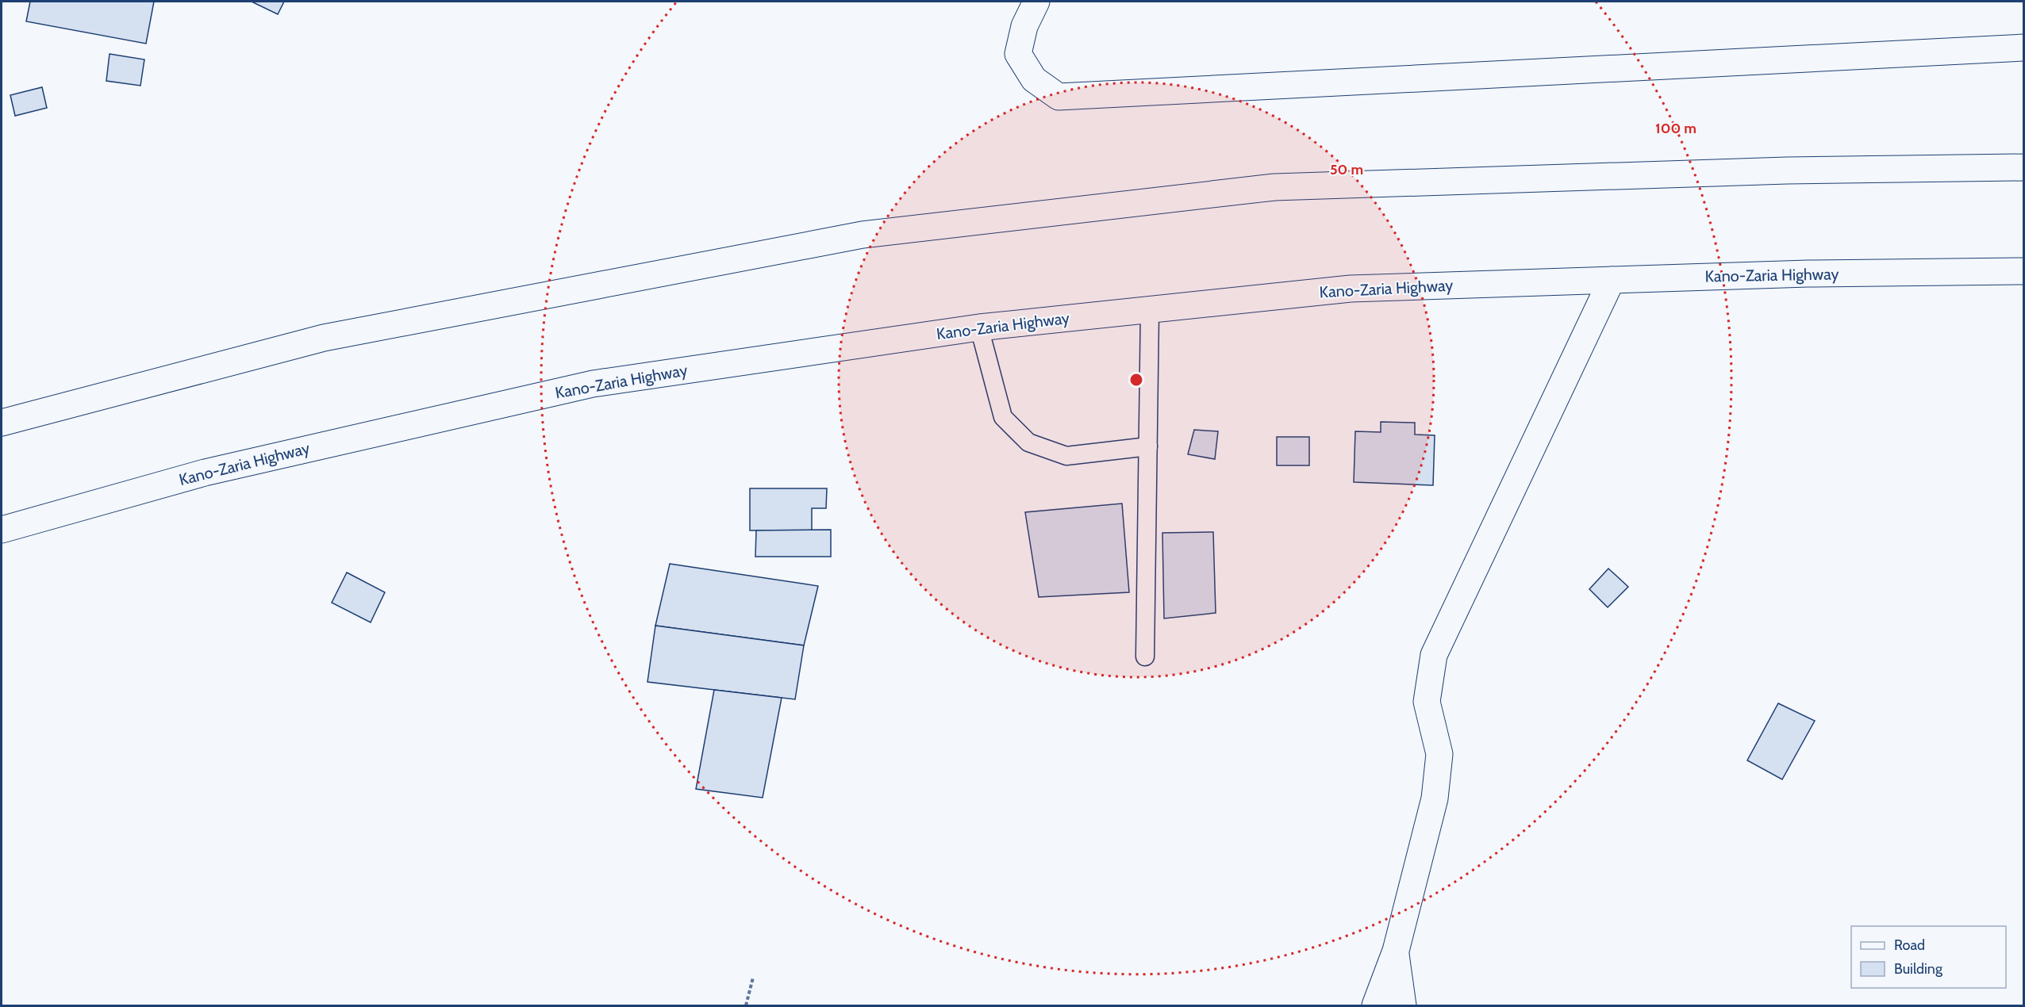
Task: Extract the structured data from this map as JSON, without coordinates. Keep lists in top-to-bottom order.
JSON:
{
  "streets": {
    "main road": ["Kano-Zaria Highway"]
  },
  "legend": ["Road", "Building"],
  "rings": ["100 m", "50 m"]
}
